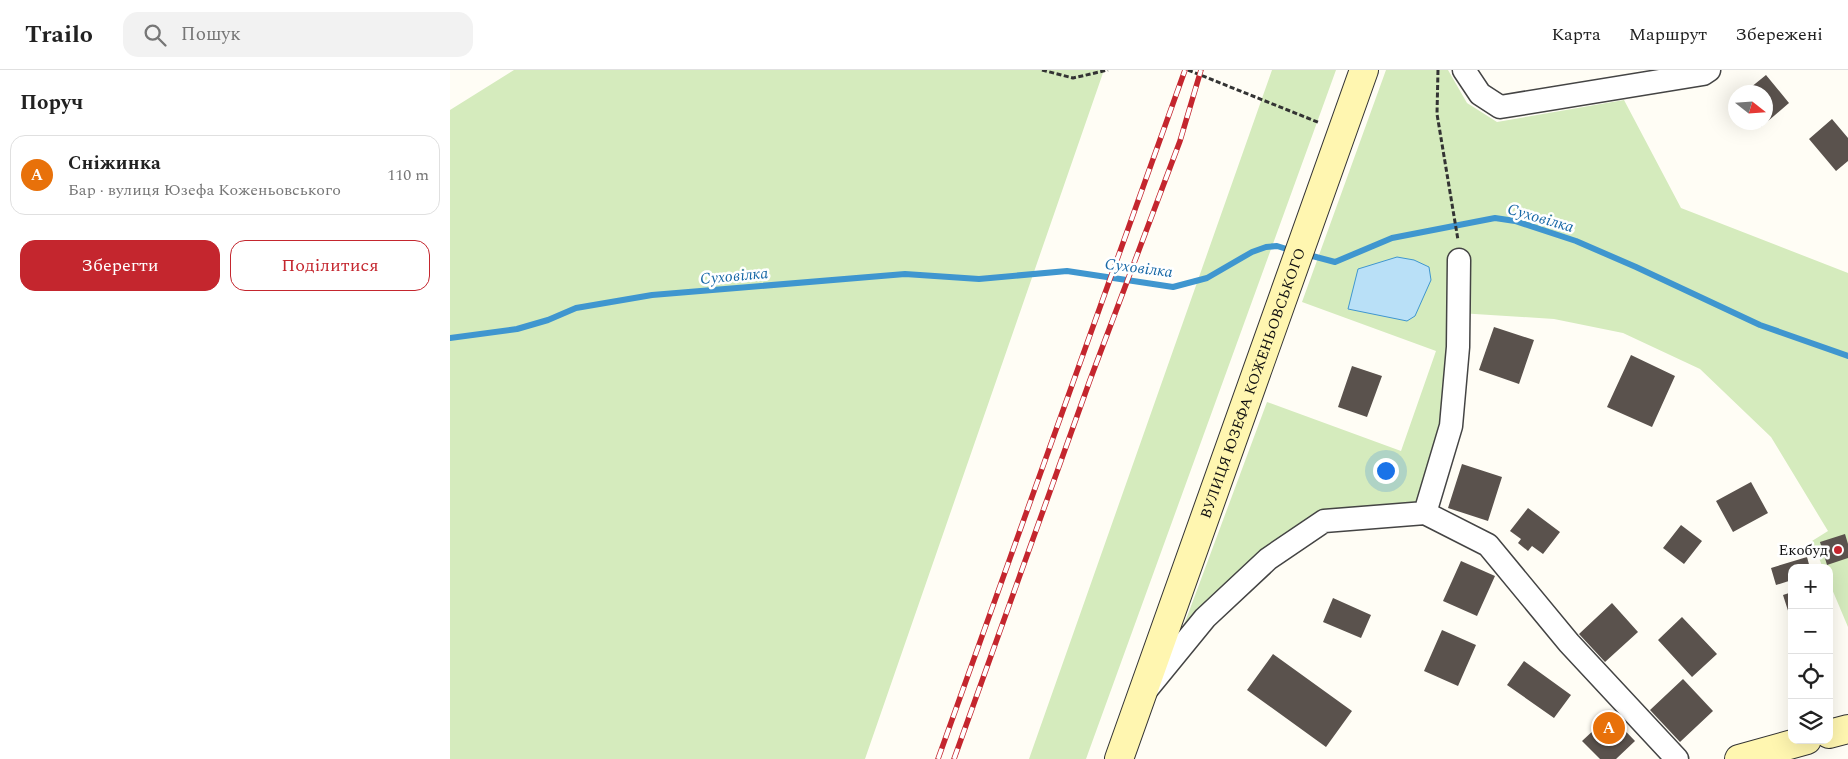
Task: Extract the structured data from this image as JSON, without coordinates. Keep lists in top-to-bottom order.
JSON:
{
  "streets": {
    "main road": ["ВУЛИЦЯ ЮЗЕФА КОЖЕНЬОВСЬКОГО"]
  },
  "water": ["Суховілка"],
  "places": ["Екобуд"],
  "north": "right",
  "page": {
    "header": "Trailo",
    "search": "Пошук",
    "nav": ["Карта", "Маршрут", "Збережені"],
    "heading": "Поруч",
    "list": [
      {
        "mark": "A",
        "name": "Сніжинка",
        "note": "Бар · вулиця Юзефа Коженьовського",
        "value": "110 m"
      }
    ],
    "buttons": ["Зберегти", "Поділитися"],
    "map_buttons": ["+", "−"],
    "pins": "A"
  }
}
